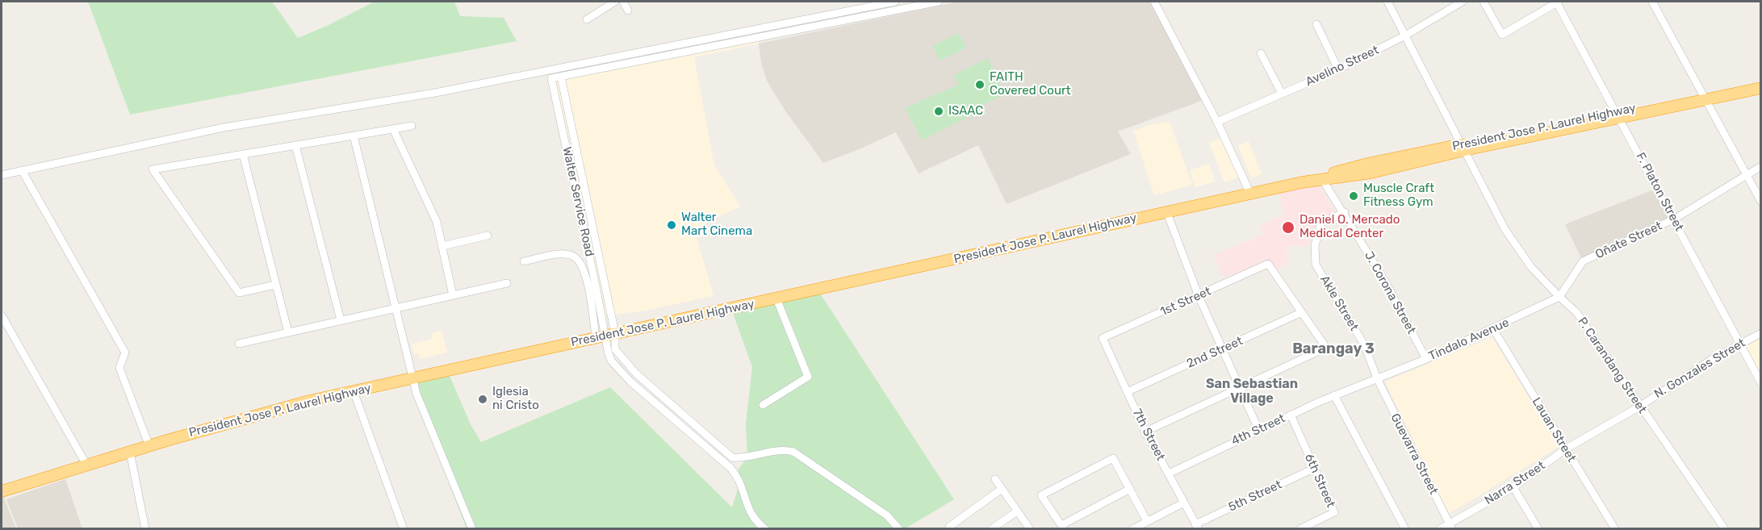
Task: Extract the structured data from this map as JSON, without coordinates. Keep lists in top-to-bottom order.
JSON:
{
  "streets": {
    "highway": ["President Jose P. Laurel Highway"],
    "street": [
      "Avelino Street",
      "F. Platon Street",
      "Walter Service Road",
      "Oñate Street",
      "J. Corona Street",
      "1st Street",
      "Akle Street",
      "Tindalo Avenue",
      "2nd Street",
      "P. Carandang Street",
      "N. Gonzales Street",
      "4th Street",
      "Lauan Street",
      "7th Street",
      "Guevarra Street",
      "6th Street",
      "Narra Street",
      "5th Street"
    ]
  },
  "crossings": [
    ["Avelino Street", "P. Carandang Street"],
    ["President Jose P. Laurel Highway", "F. Platon Street"],
    ["President Jose P. Laurel Highway", "Walter Service Road"],
    ["President Jose P. Laurel Highway", "J. Corona Street"],
    ["President Jose P. Laurel Highway", "P. Carandang Street"],
    ["F. Platon Street", "Oñate Street"],
    ["F. Platon Street", "N. Gonzales Street"],
    ["Oñate Street", "Tindalo Avenue"],
    ["Oñate Street", "P. Carandang Street"],
    ["J. Corona Street", "Akle Street"],
    ["J. Corona Street", "Tindalo Avenue"],
    ["1st Street", "2nd Street"],
    ["1st Street", "7th Street"],
    ["Akle Street", "Tindalo Avenue"],
    ["Akle Street", "4th Street"],
    ["Akle Street", "Guevarra Street"],
    ["Tindalo Avenue", "P. Carandang Street"],
    ["Tindalo Avenue", "4th Street"],
    ["Tindalo Avenue", "Lauan Street"],
    ["Tindalo Avenue", "Guevarra Street"],
    ["2nd Street", "7th Street"],
    ["P. Carandang Street", "N. Gonzales Street"],
    ["P. Carandang Street", "Narra Street"],
    ["N. Gonzales Street", "Narra Street"],
    ["4th Street", "7th Street"],
    ["4th Street", "Guevarra Street"],
    ["4th Street", "6th Street"],
    ["Lauan Street", "Narra Street"],
    ["7th Street", "5th Street"],
    ["Guevarra Street", "Narra Street"],
    ["6th Street", "5th Street"]
  ],
  "districts": ["Barangay 3", "San Sebastian Village"],
  "places": [
    "FAITH Covered Court",
    "ISAAC",
    "Muscle Craft Fitness Gym",
    "Walter Mart Cinema",
    "Daniel O. Mercado Medical Center",
    "Iglesia ni Cristo"
  ]
}
